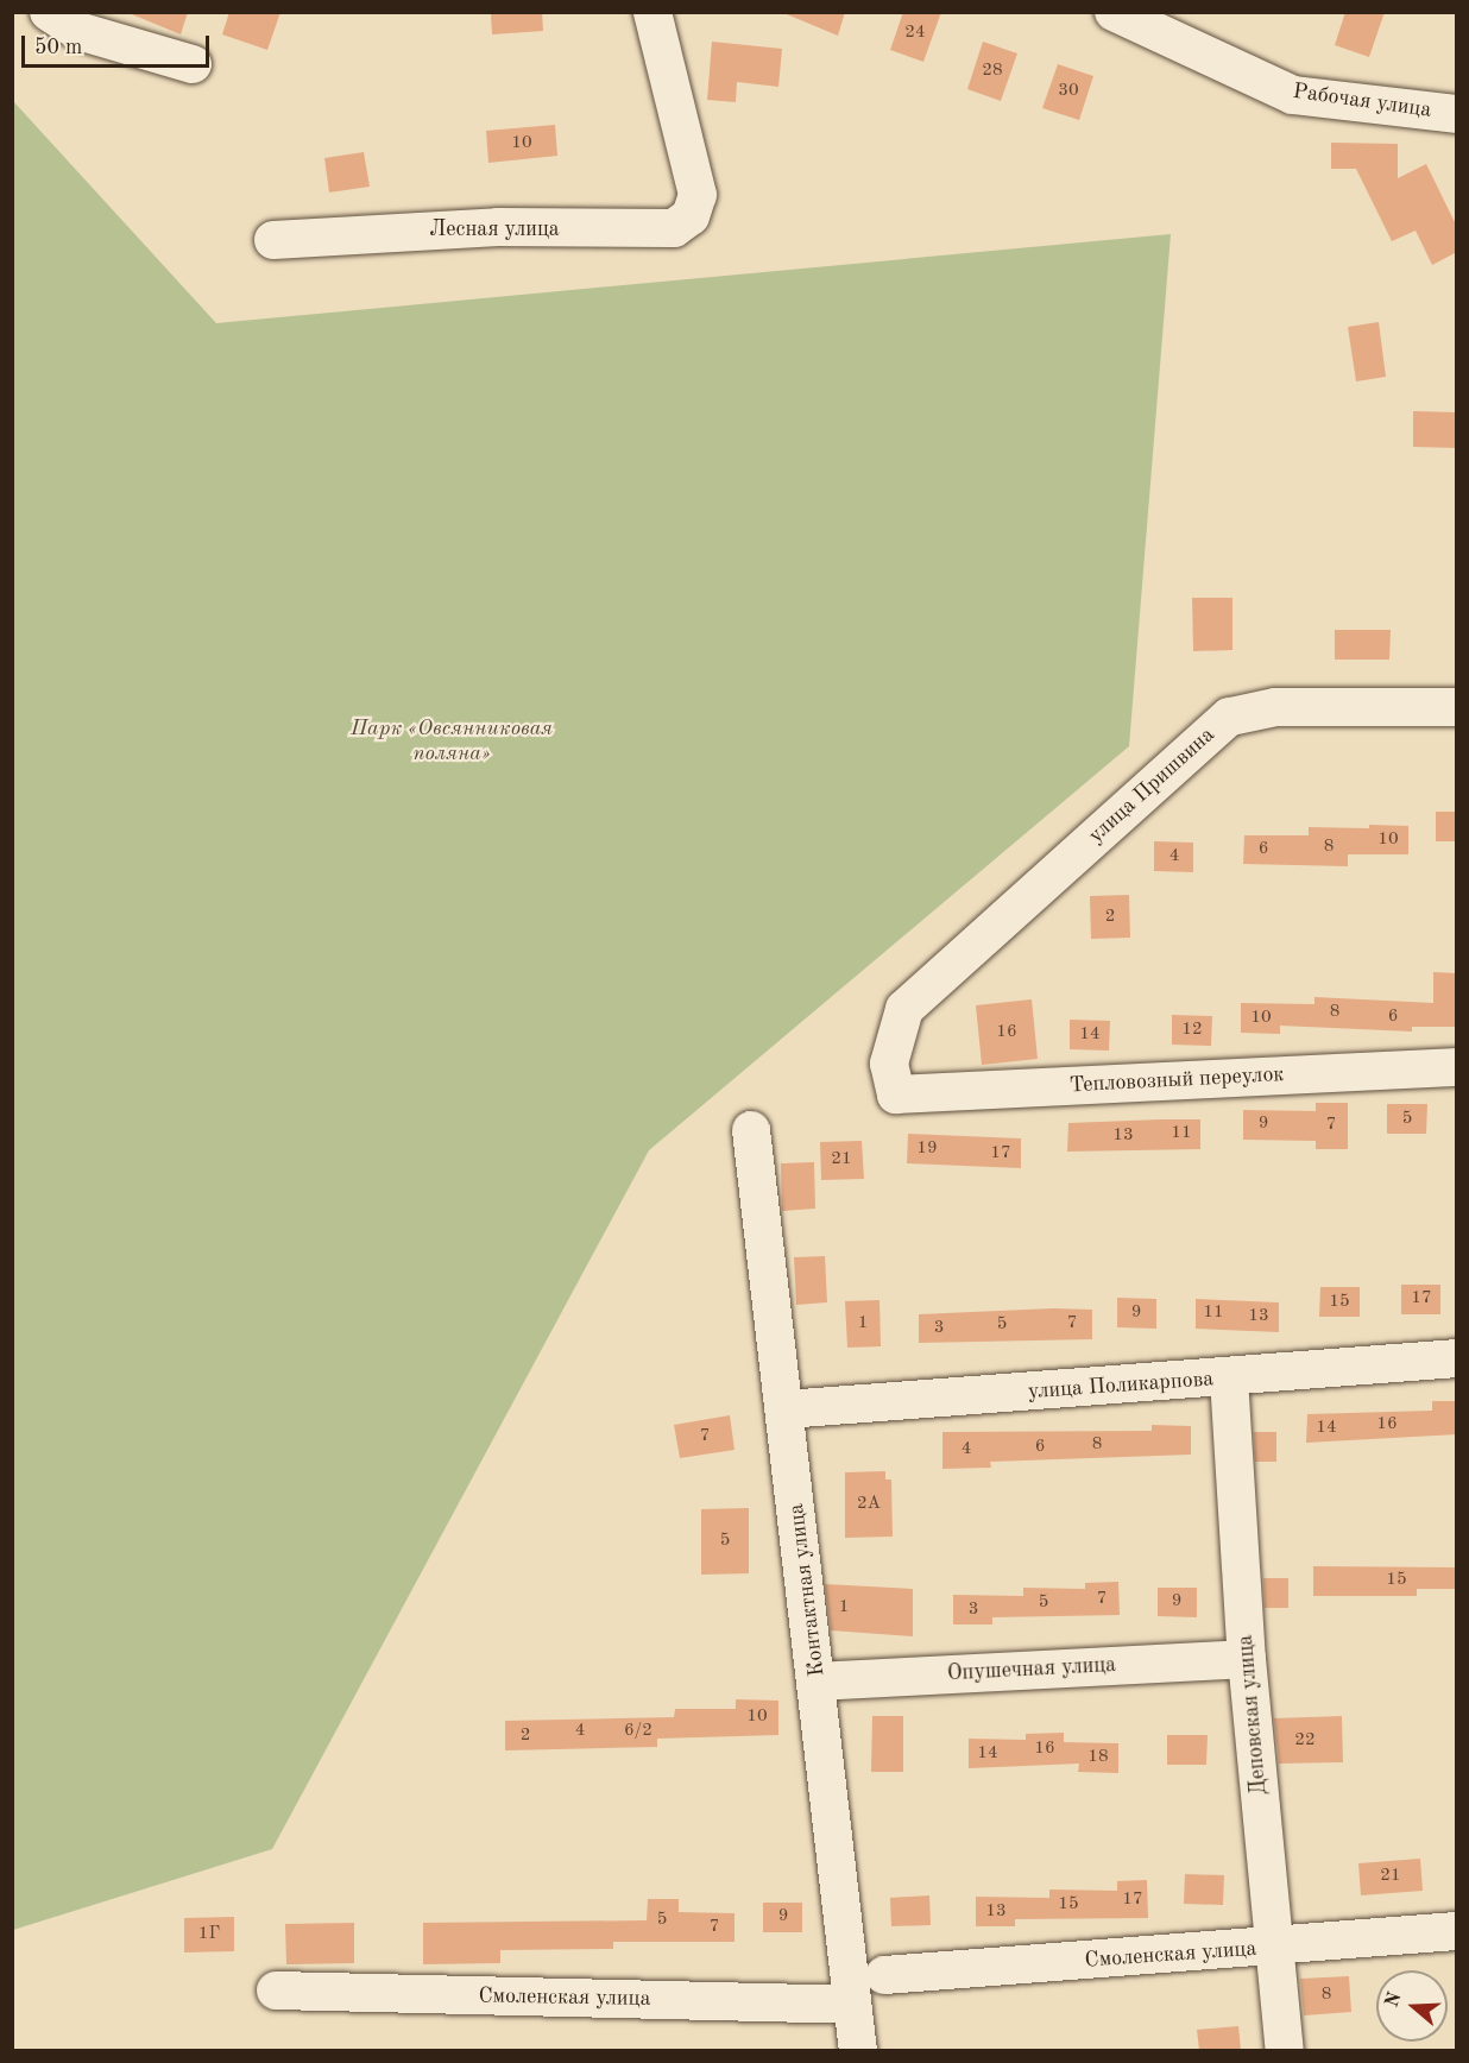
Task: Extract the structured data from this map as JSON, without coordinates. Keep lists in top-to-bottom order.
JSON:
{
  "streets": {
    "street": [
      "Рабочая улица",
      "Лесная улица",
      "улица Пришвина",
      "Тепловозный переулок",
      "улица Поликарпова",
      "Контактная улица",
      "Опушечная улица",
      "Деповская улица",
      "Смоленская улица"
    ]
  },
  "crossings": [
    ["улица Пришвина", "Тепловозный переулок"],
    ["улица Поликарпова", "Контактная улица"],
    ["улица Поликарпова", "Деповская улица"],
    ["Контактная улица", "Опушечная улица"],
    ["Контактная улица", "Смоленская улица"],
    ["Опушечная улица", "Деповская улица"],
    ["Деповская улица", "Смоленская улица"]
  ],
  "parks": ["Парк «Овсянниковая поляна»"],
  "house_numbers": [
    "24",
    "28",
    "30",
    "10",
    "10",
    "8",
    "6",
    "4",
    "2",
    "8",
    "6",
    "10",
    "12",
    "16",
    "14",
    "5",
    "9",
    "7",
    "11",
    "13",
    "19",
    "17",
    "21",
    "17",
    "15",
    "9",
    "11",
    "13",
    "1",
    "7",
    "5",
    "3",
    "16",
    "14",
    "7",
    "8",
    "6",
    "4",
    "2А",
    "5",
    "15",
    "7",
    "9",
    "5",
    "1",
    "3",
    "10",
    "4",
    "6/2",
    "2",
    "22",
    "16",
    "14",
    "18",
    "21",
    "17",
    "15",
    "13",
    "9",
    "5",
    "7",
    "1Г",
    "8"
  ],
  "scale_bar": "50 m",
  "north": "left"
}
